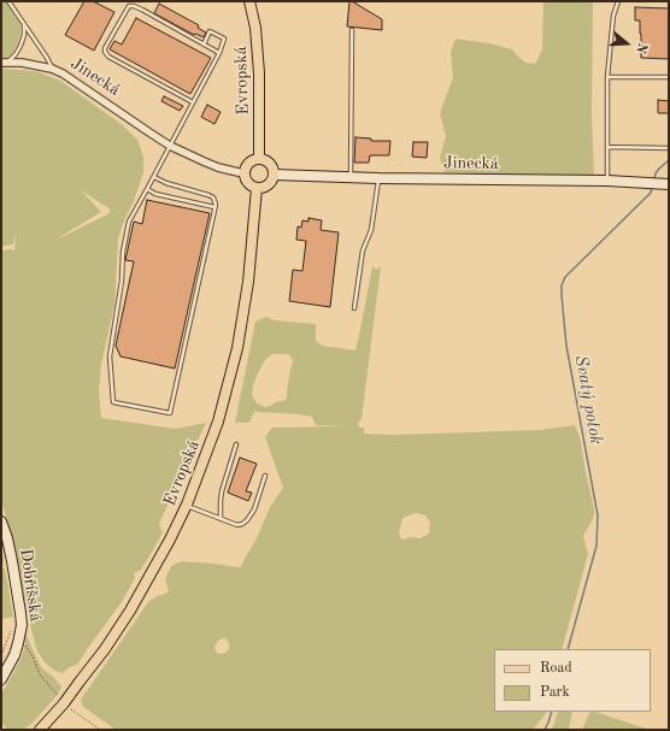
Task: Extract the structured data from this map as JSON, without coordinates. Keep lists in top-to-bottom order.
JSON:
{
  "streets": {
    "main road": ["Jinecká", "Evropská", "Dobříšská"]
  },
  "crossings": [
    ["Jinecká", "Evropská"]
  ],
  "water": ["Svatý potok"],
  "legend": ["Road", "Park"],
  "north": "right"
}
